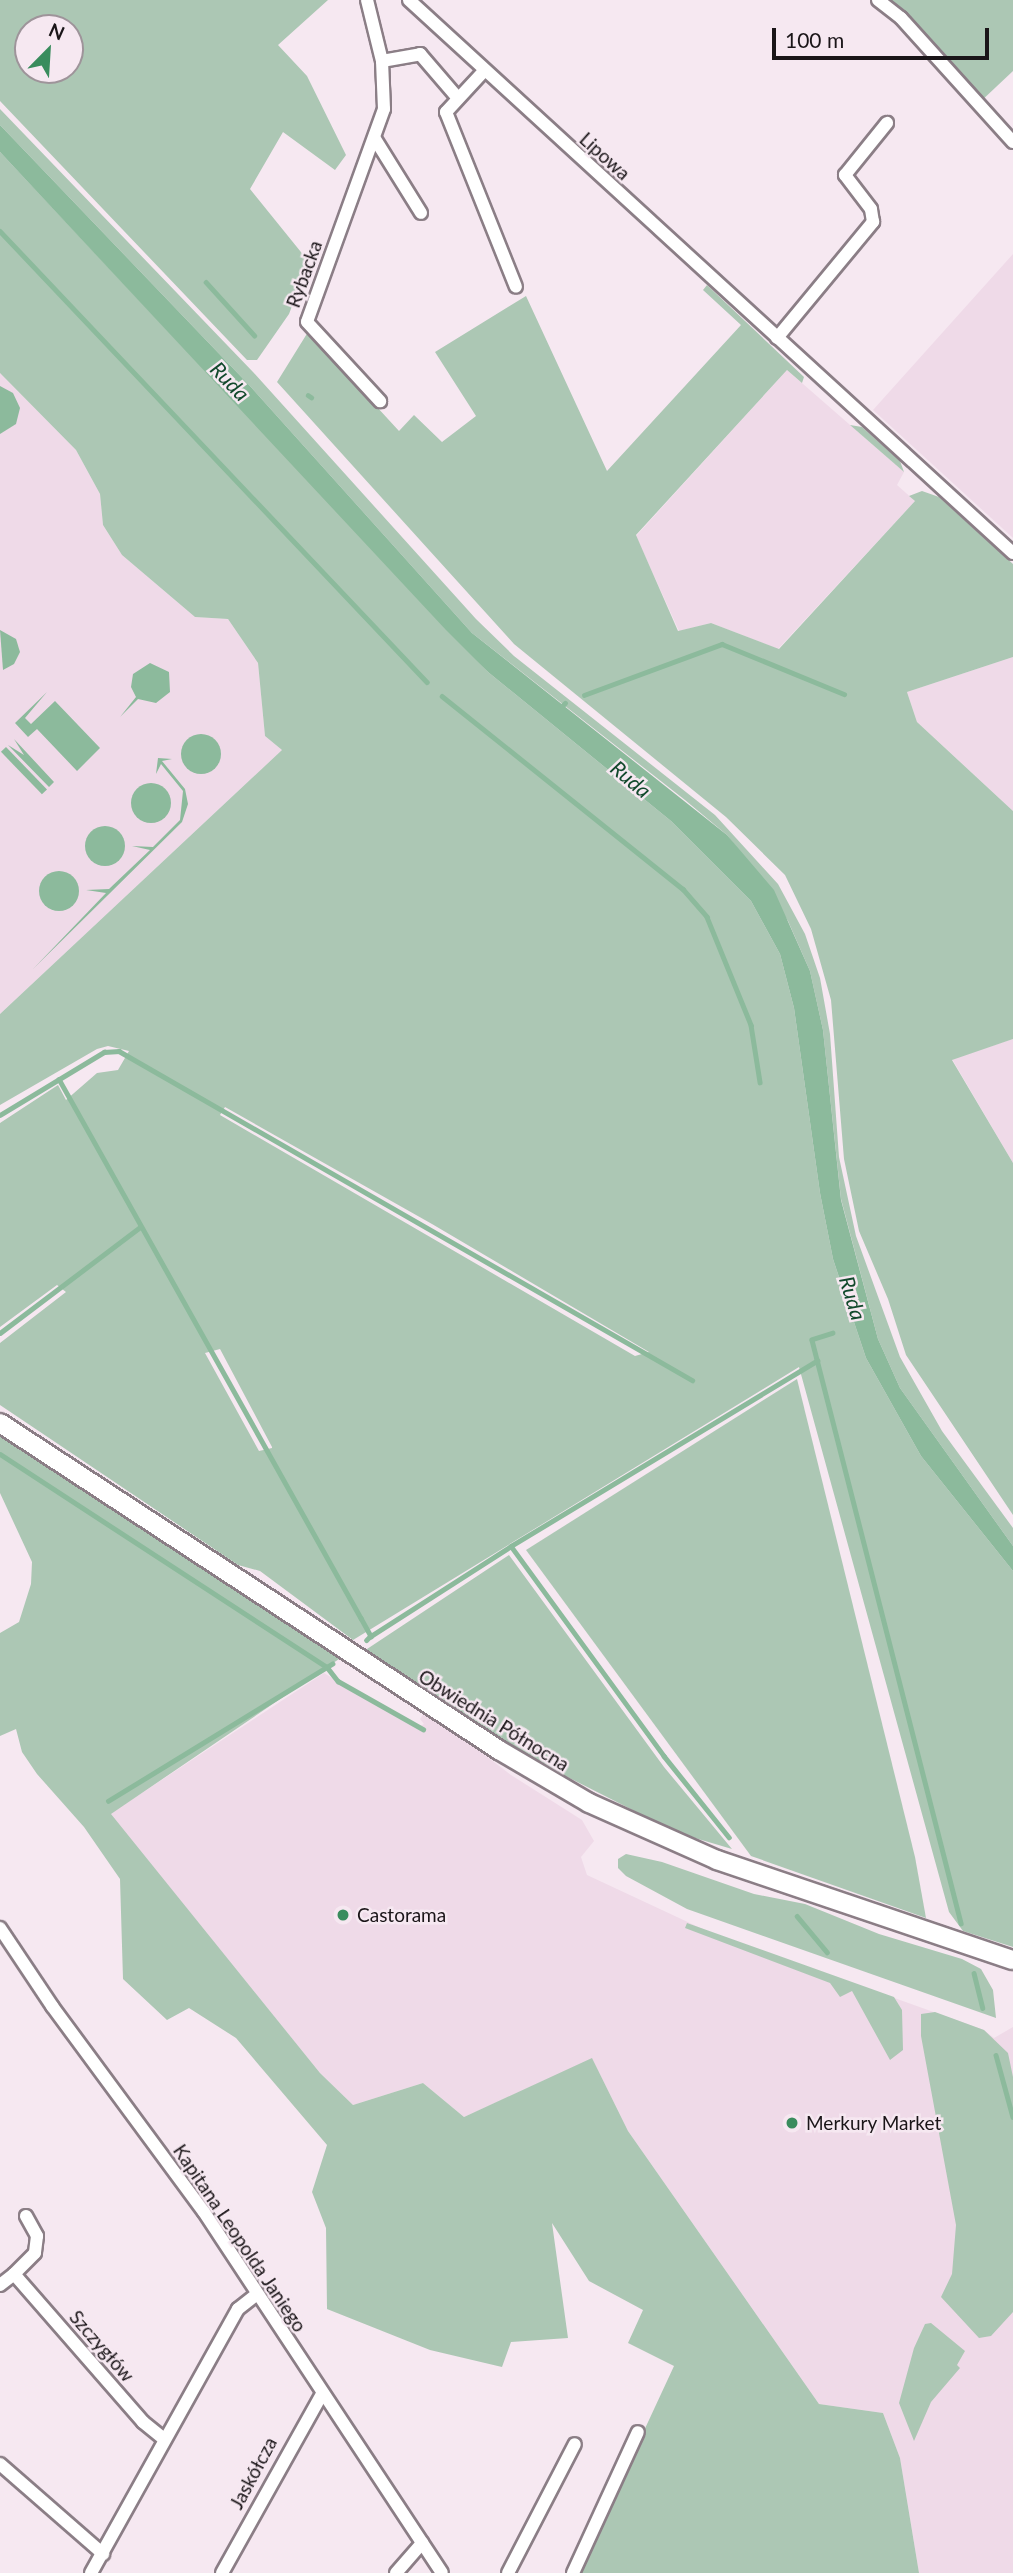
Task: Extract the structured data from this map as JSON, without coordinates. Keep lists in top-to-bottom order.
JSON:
{
  "streets": {
    "main road": ["Obwiednia Północna"],
    "street": [
      "Lipowa",
      "Rybacka",
      "Kapitana Leopolda Janiego",
      "Szczygłów",
      "Jaskółcza"
    ]
  },
  "crossings": [
    ["Kapitana Leopolda Janiego", "Jaskółcza"]
  ],
  "water": ["Ruda"],
  "places": ["Castorama", "Merkury Market"],
  "scale_bar": "100 m",
  "north": "top right"
}
